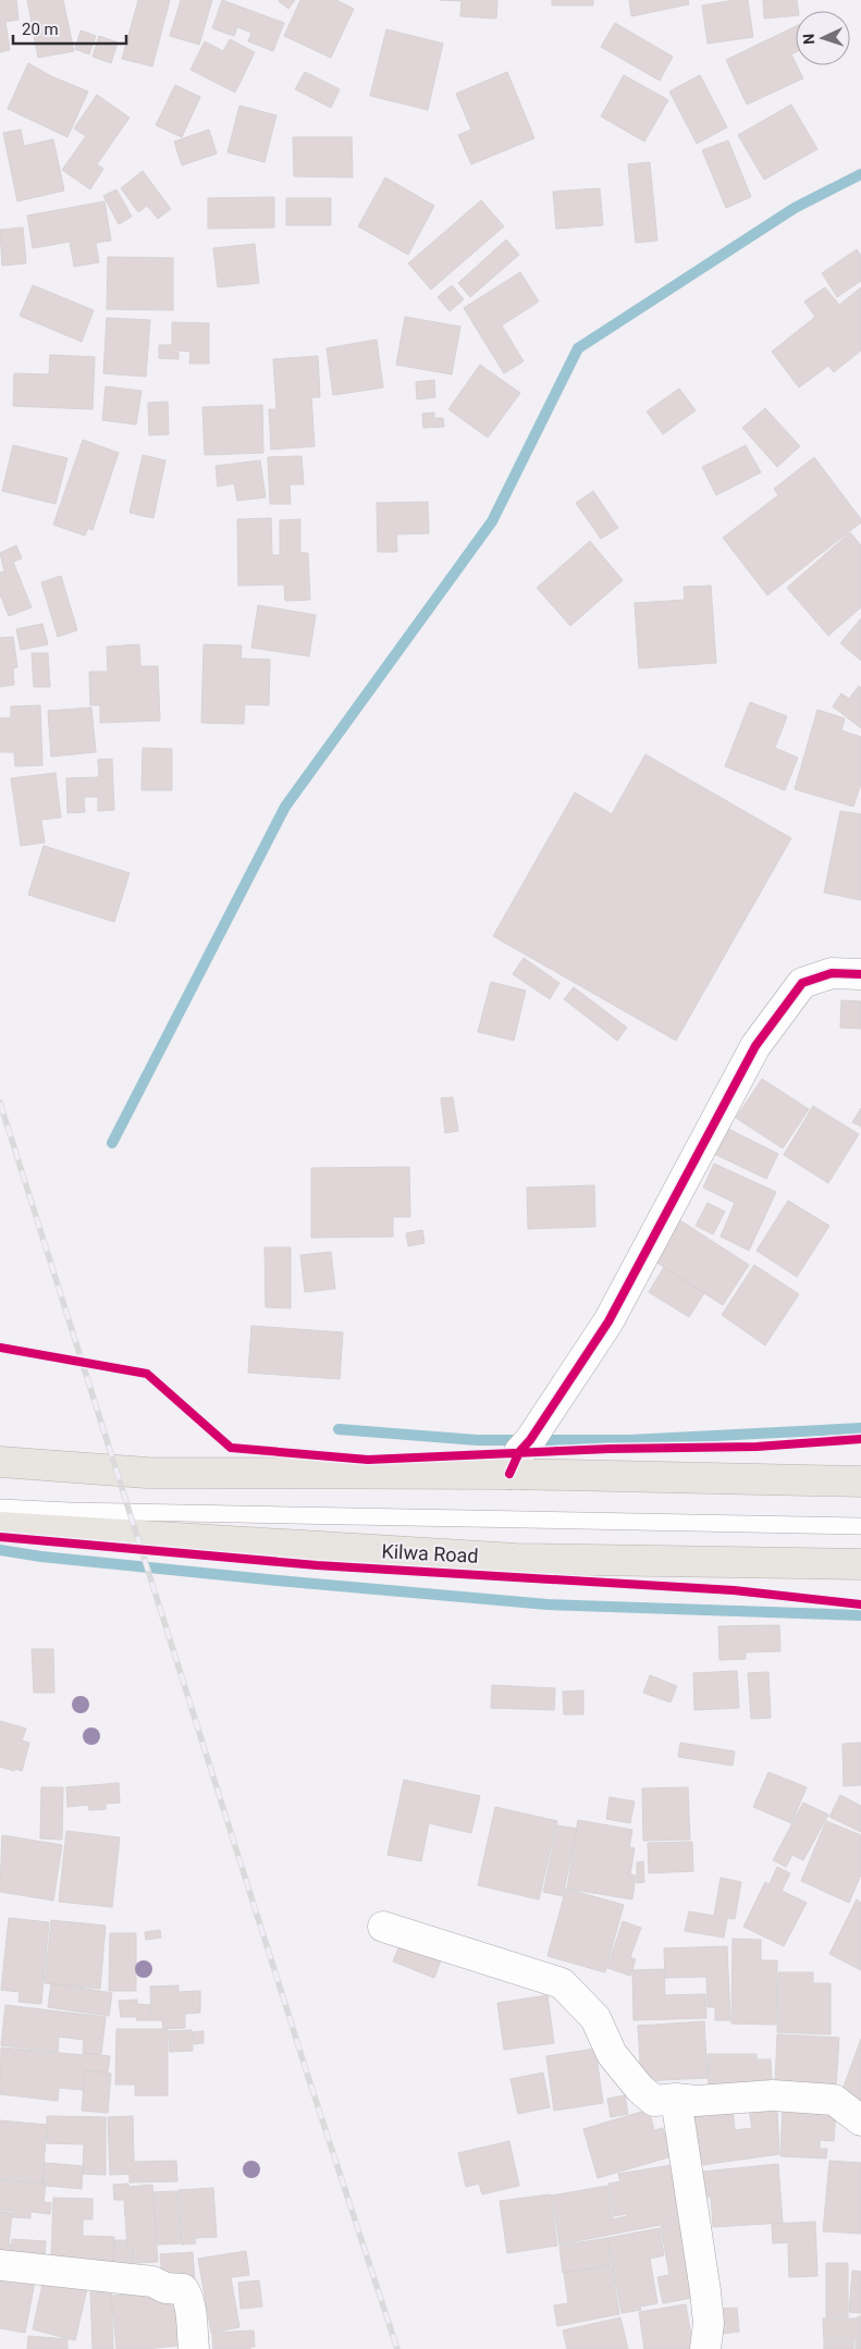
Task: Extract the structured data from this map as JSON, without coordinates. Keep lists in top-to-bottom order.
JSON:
{
  "streets": {
    "highway": ["Kilwa Road"]
  },
  "scale_bar": "20 m",
  "north": "left"
}
